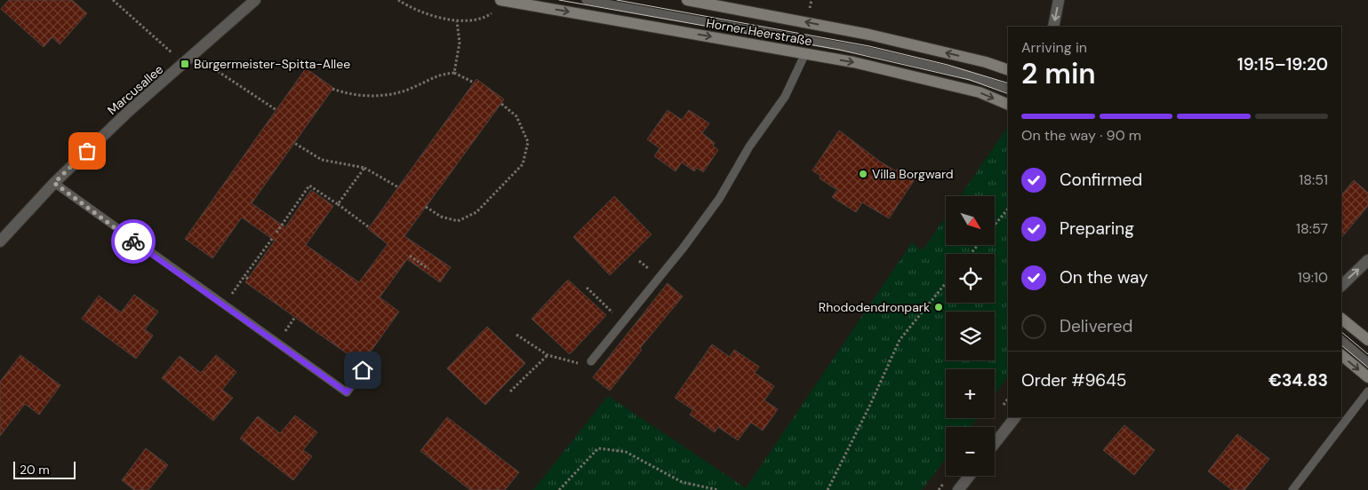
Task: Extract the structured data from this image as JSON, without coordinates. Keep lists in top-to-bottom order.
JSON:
{
  "streets": {
    "main road": ["Horner Heerstraße"],
    "street": ["Marcusallee"]
  },
  "places": {
    "transit": ["Bürgermeister-Spitta-Allee"],
    "other": ["Villa Borgward", "Rhododendronpark"]
  },
  "scale_bar": "20 m",
  "north": "bottom right",
  "page": {
    "heading": ["2 min", "Arriving in", "19:15–19:20"],
    "panel": ["Order #9645", "€34.83"],
    "bar": "On the way · 90 m",
    "list": [
      ["Confirmed", "18:51"],
      ["Preparing", "18:57"],
      ["On the way", "19:10"],
      "Delivered"
    ],
    "map_buttons": ["+", "−"],
    "scale": "20 m"
  }
}
